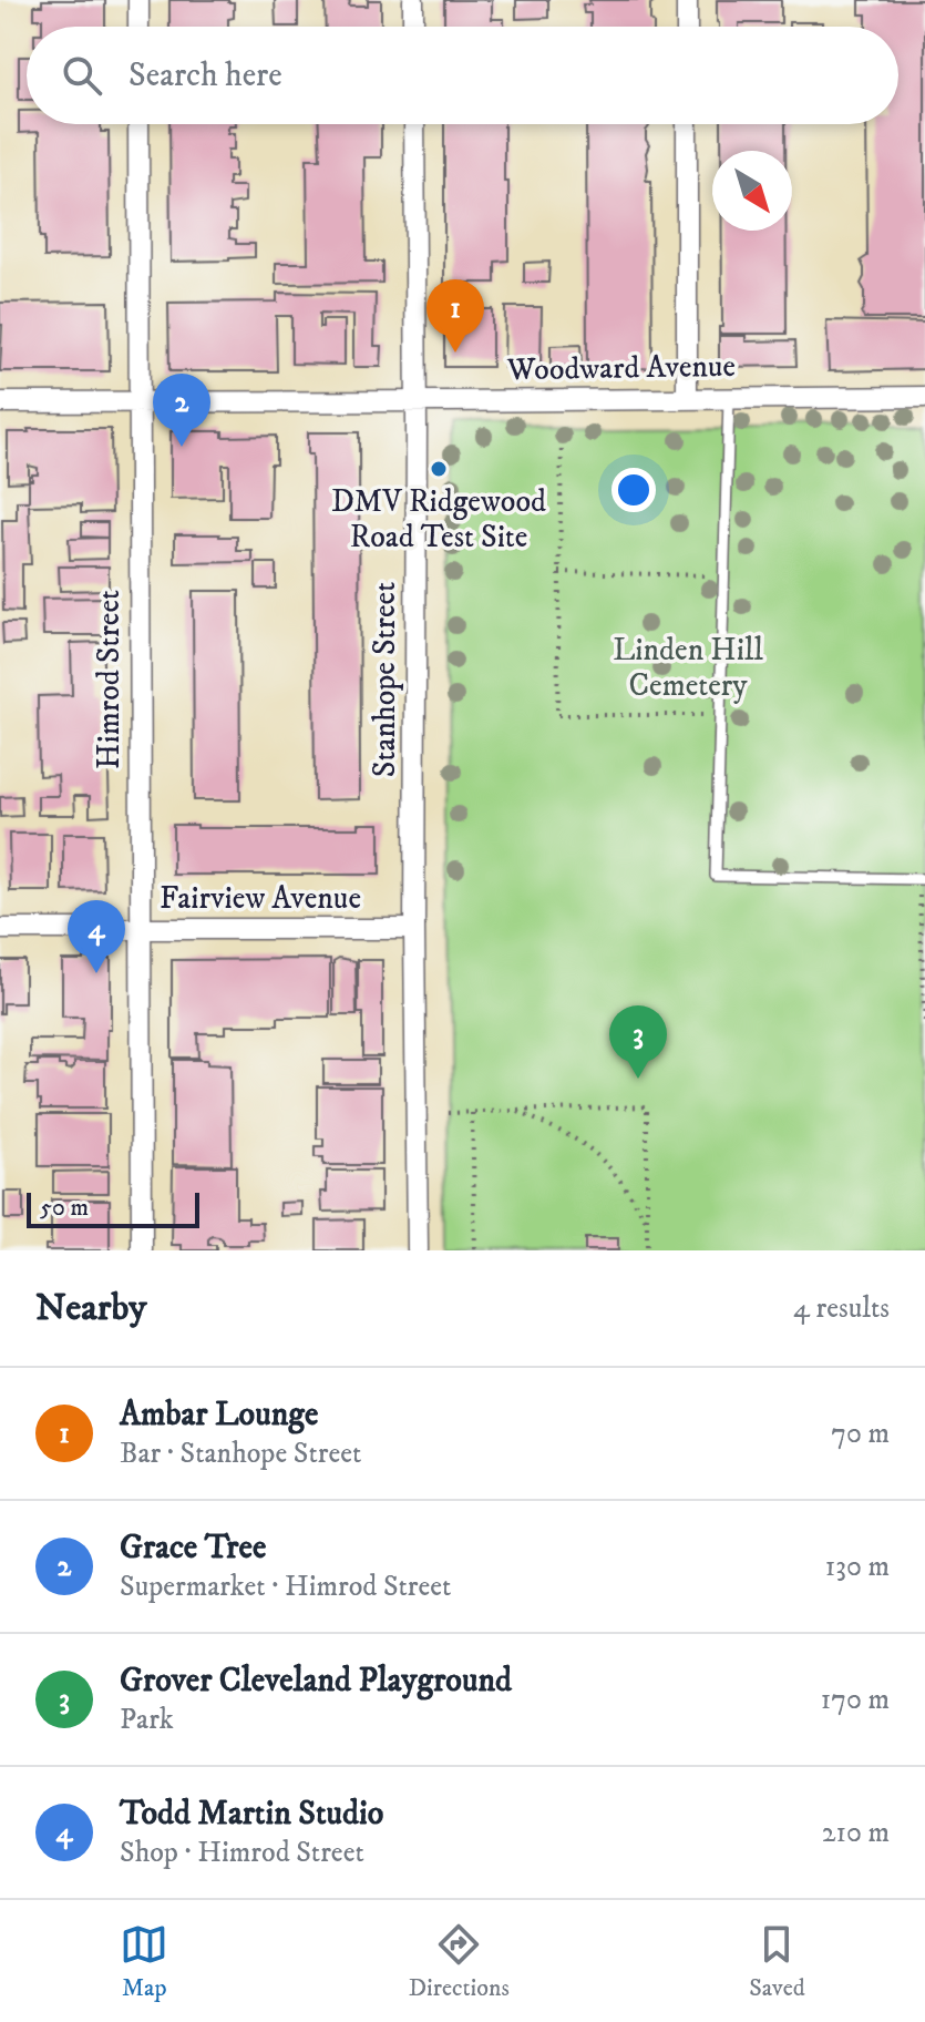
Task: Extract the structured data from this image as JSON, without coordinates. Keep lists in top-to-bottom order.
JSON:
{
  "streets": {
    "street": [
      "Woodward Avenue",
      "Himrod Street",
      "Stanhope Street",
      "Fairview Avenue"
    ]
  },
  "crossings": [
    ["Woodward Avenue", "Himrod Street"],
    ["Woodward Avenue", "Stanhope Street"],
    ["Himrod Street", "Fairview Avenue"],
    ["Stanhope Street", "Fairview Avenue"]
  ],
  "parks": ["Linden Hill Cemetery"],
  "places": ["DMV Ridgewood Road Test Site"],
  "scale_bar": "50 m",
  "north": "bottom right",
  "page": {
    "search": "Search here",
    "pins": [
      "1",
      "2",
      "4",
      "3"
    ],
    "scale": "50 m",
    "heading": ["Nearby", "4 results"],
    "list": [
      {
        "mark": "1",
        "name": "Ambar Lounge",
        "note": "Bar · Stanhope Street",
        "value": "70 m"
      },
      {
        "mark": "2",
        "name": "Grace Tree",
        "note": "Supermarket · Himrod Street",
        "value": "130 m"
      },
      {
        "mark": "3",
        "name": "Grover Cleveland Playground",
        "note": "Park",
        "value": "170 m"
      },
      {
        "mark": "4",
        "name": "Todd Martin Studio",
        "note": "Shop · Himrod Street",
        "value": "210 m"
      }
    ],
    "nav": ["Map", "Directions", "Saved"]
  }
}
